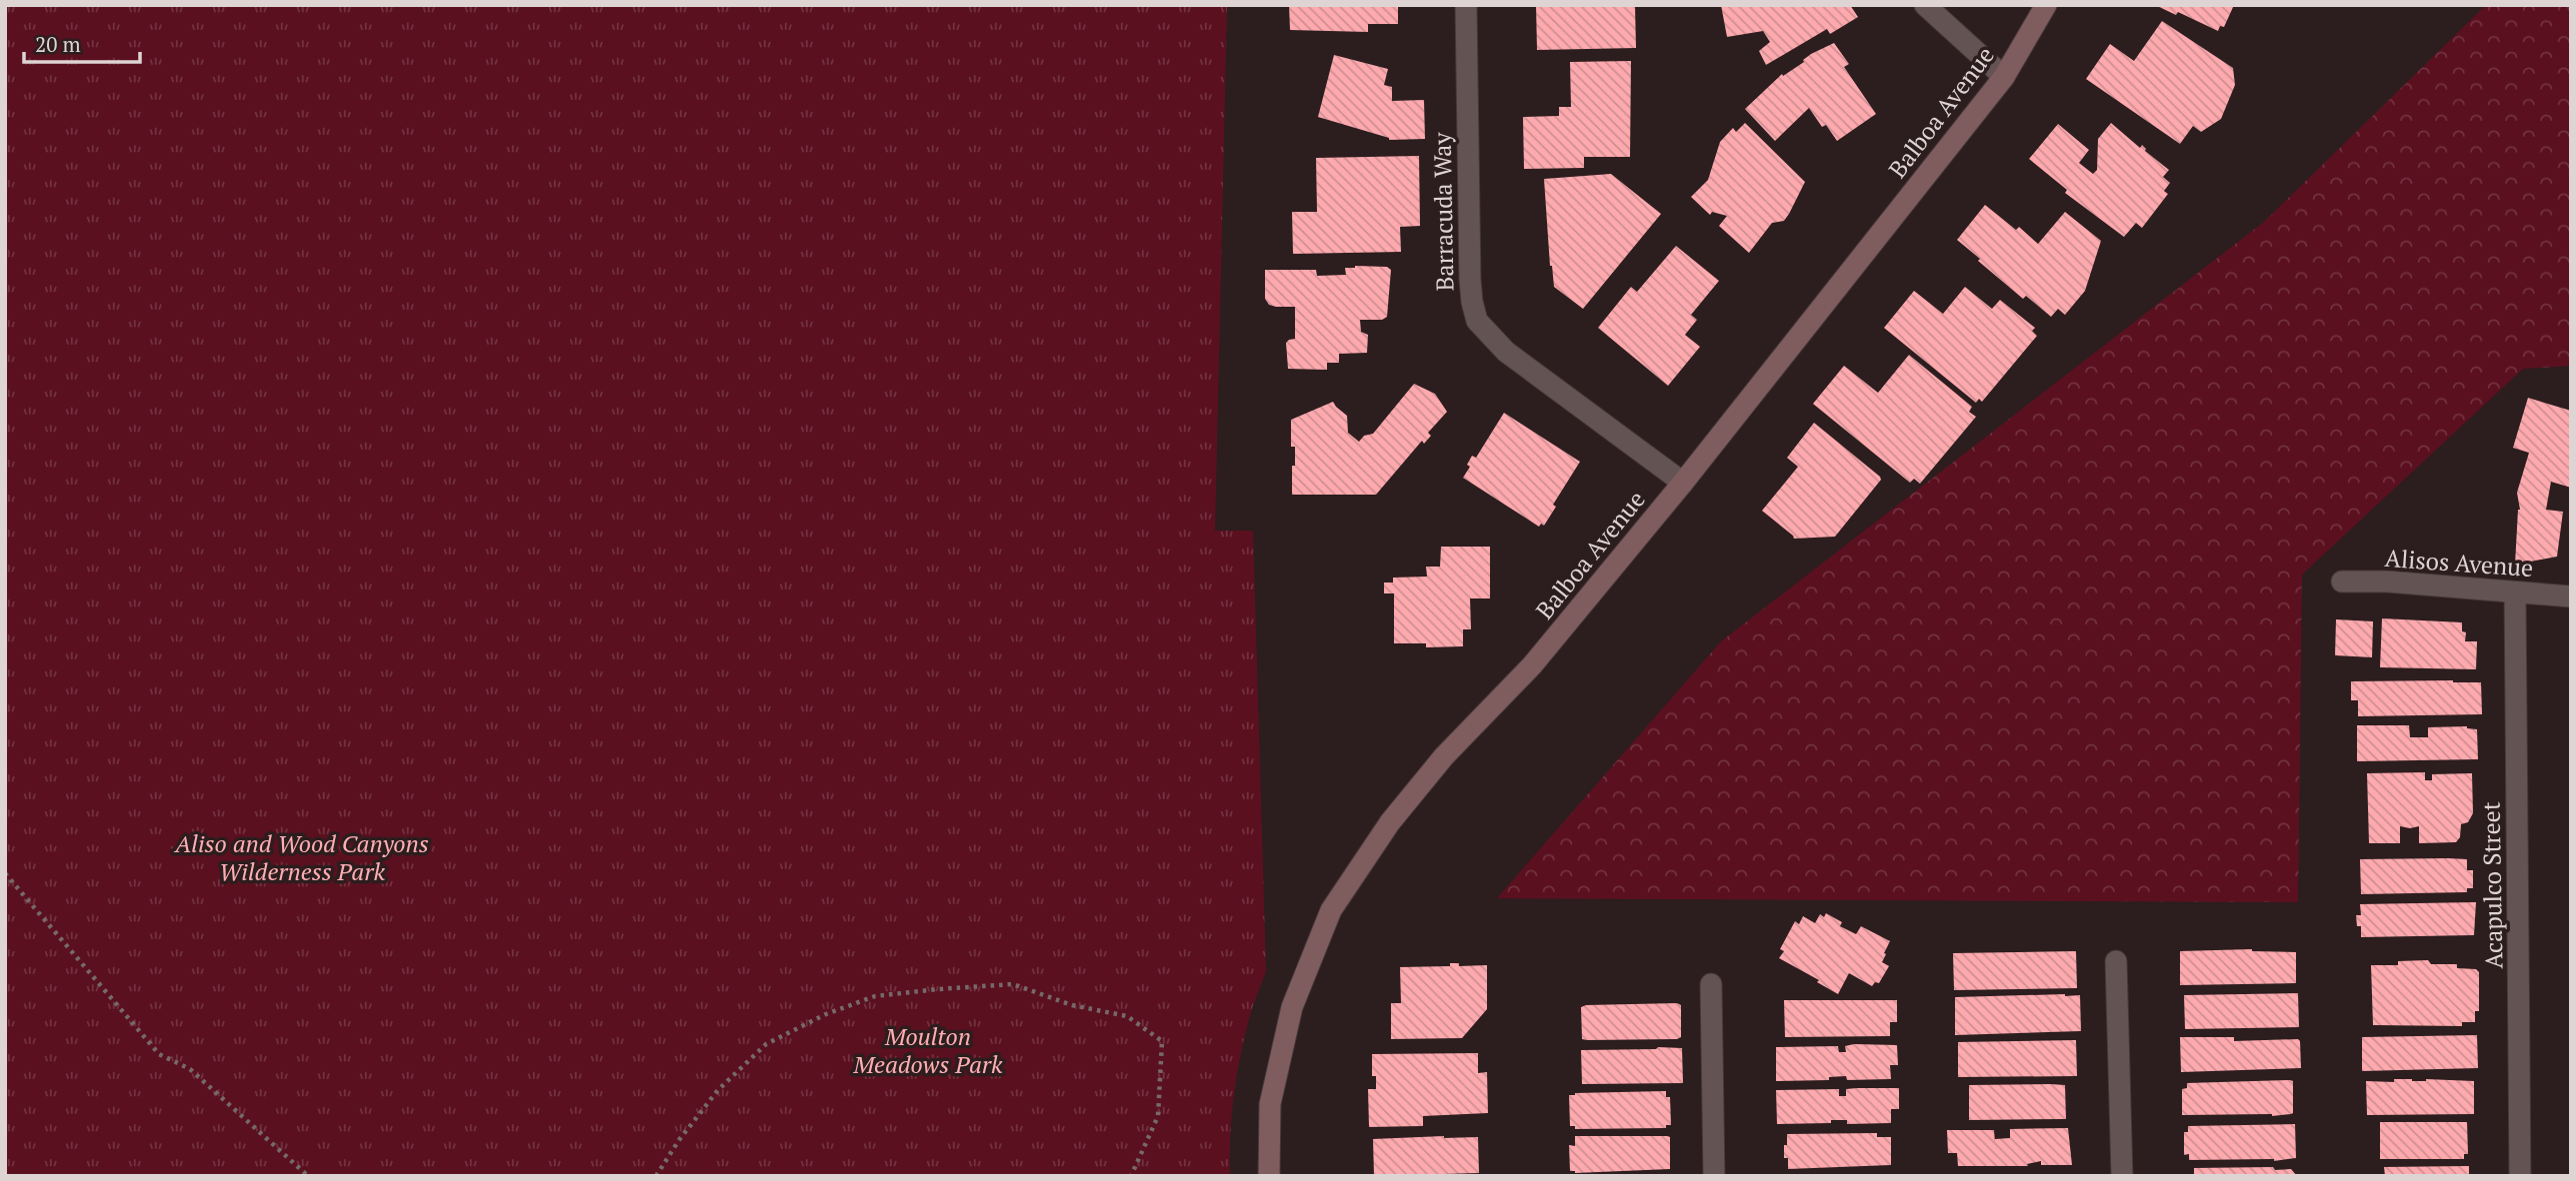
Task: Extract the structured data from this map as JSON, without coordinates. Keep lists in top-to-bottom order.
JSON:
{
  "streets": {
    "street": [
      "Balboa Avenue",
      "Barracuda Way",
      "Alisos Avenue",
      "Acapulco Street"
    ]
  },
  "crossings": [
    ["Balboa Avenue", "Barracuda Way"],
    ["Alisos Avenue", "Acapulco Street"]
  ],
  "parks": ["Aliso and Wood Canyons Wilderness Park", "Moulton Meadows Park"],
  "scale_bar": "20 m"
}
